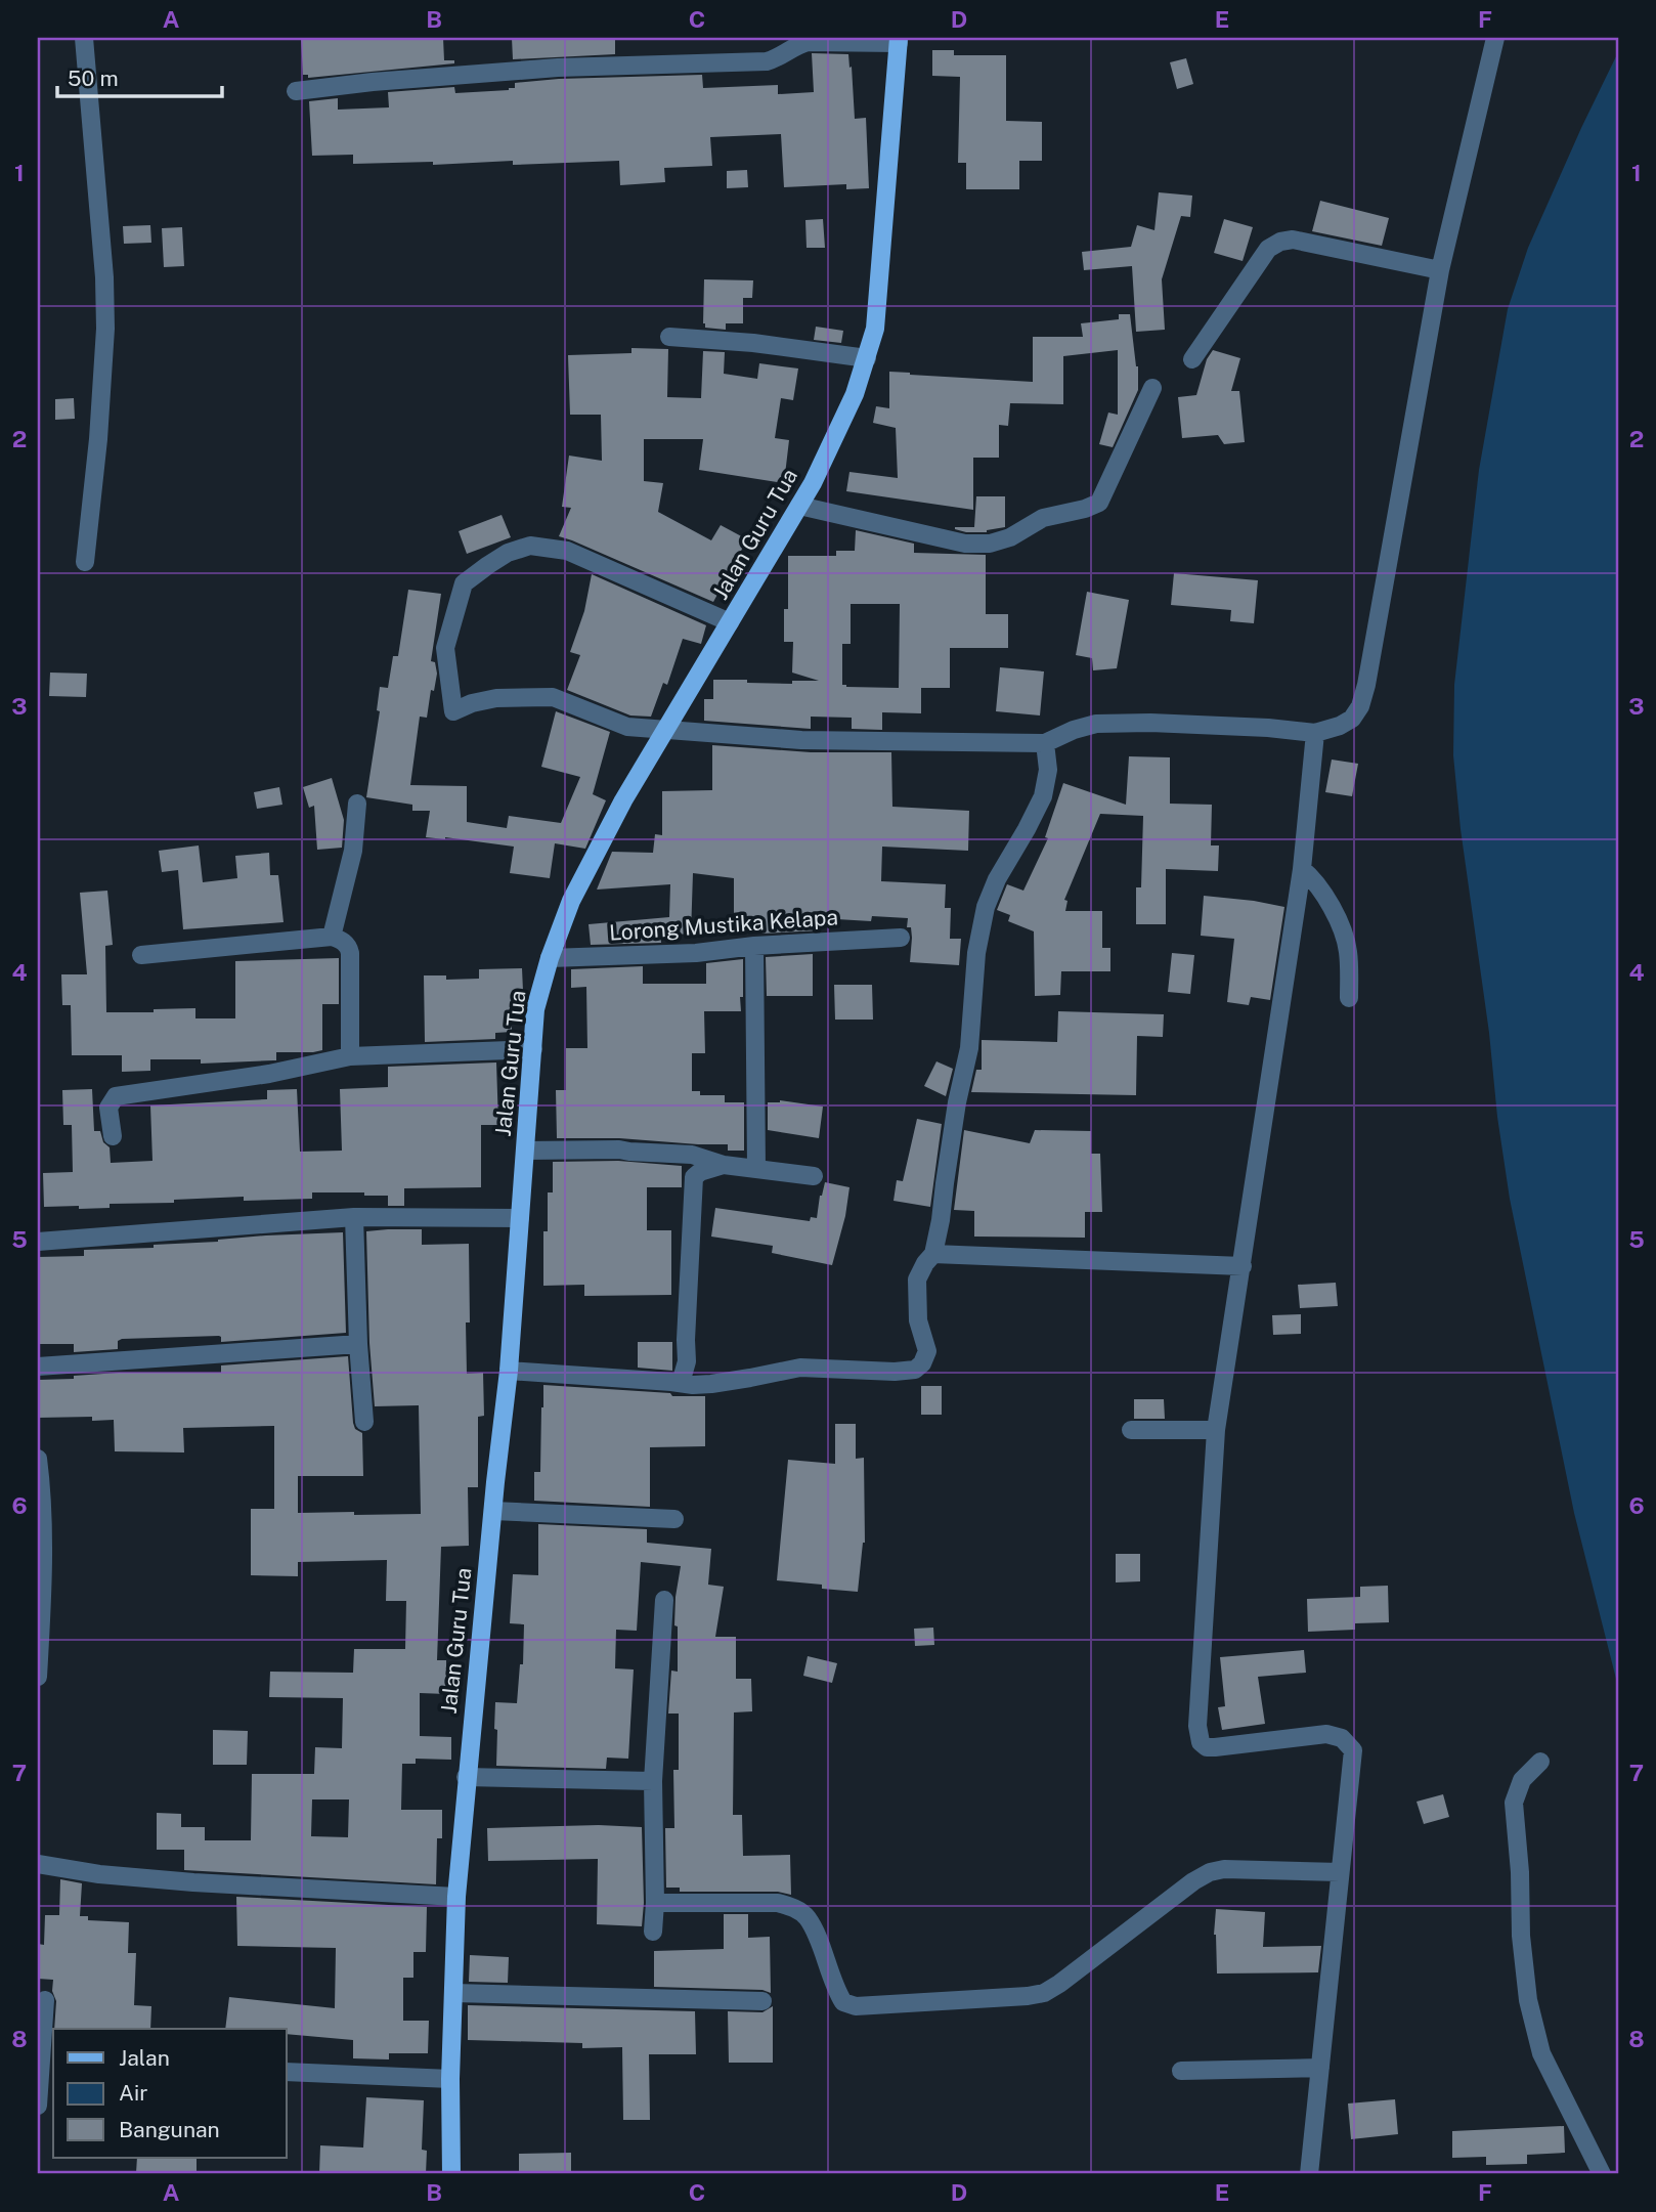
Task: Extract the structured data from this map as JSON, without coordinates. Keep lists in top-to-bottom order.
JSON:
{
  "streets": {
    "main road": ["Jalan Guru Tua"],
    "street": ["Lorong Mustika Kelapa"]
  },
  "crossings": [
    ["Jalan Guru Tua", "Lorong Mustika Kelapa"]
  ],
  "legend": ["Jalan", "Air", "Bangunan"],
  "scale_bar": "50 m",
  "grid": {
    "columns": [
      "A",
      "B",
      "C",
      "D",
      "E",
      "F"
    ],
    "rows": [
      "1",
      "2",
      "3",
      "4",
      "5",
      "6",
      "7",
      "8"
    ]
  }
}
